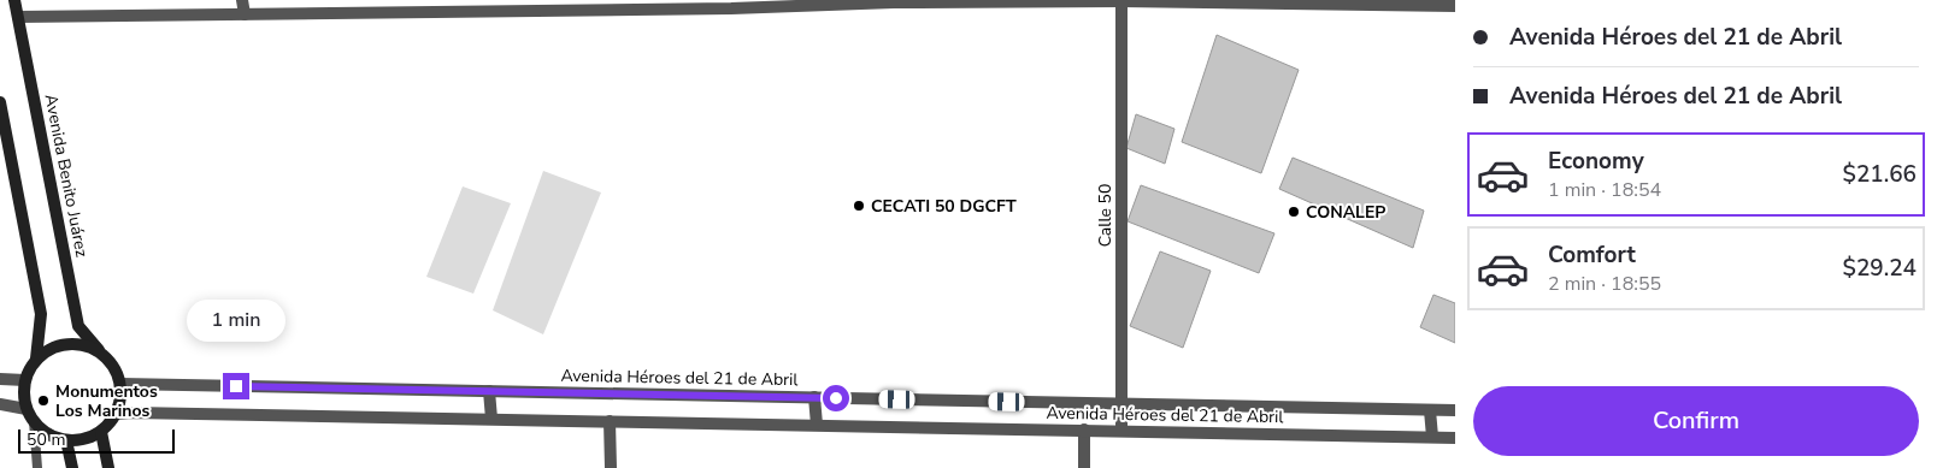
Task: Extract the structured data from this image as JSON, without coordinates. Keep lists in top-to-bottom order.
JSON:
{
  "streets": {
    "main road": ["Avenida Benito Juárez"],
    "street": ["Calle 50", "Avenida Héroes del 21 de Abril"]
  },
  "crossings": [
    ["Avenida Benito Juárez", "Avenida Héroes del 21 de Abril"],
    ["Calle 50", "Avenida Héroes del 21 de Abril"]
  ],
  "places": ["CECATI 50 DGCFT", "CONALEP", "Monumentos Los Marinos"],
  "scale_bar": "50 m",
  "page": {
    "banner": ["Avenida Héroes del 21 de Abril", "Avenida Héroes del 21 de Abril"],
    "list": [
      {
        "name": "Economy",
        "note": "1 min · 18:54",
        "value": "$21.66"
      },
      {
        "name": "Comfort",
        "note": "2 min · 18:55",
        "value": "$29.24"
      }
    ],
    "bubble": "1 min",
    "buttons": "Confirm",
    "scale": "50 m"
  }
}
